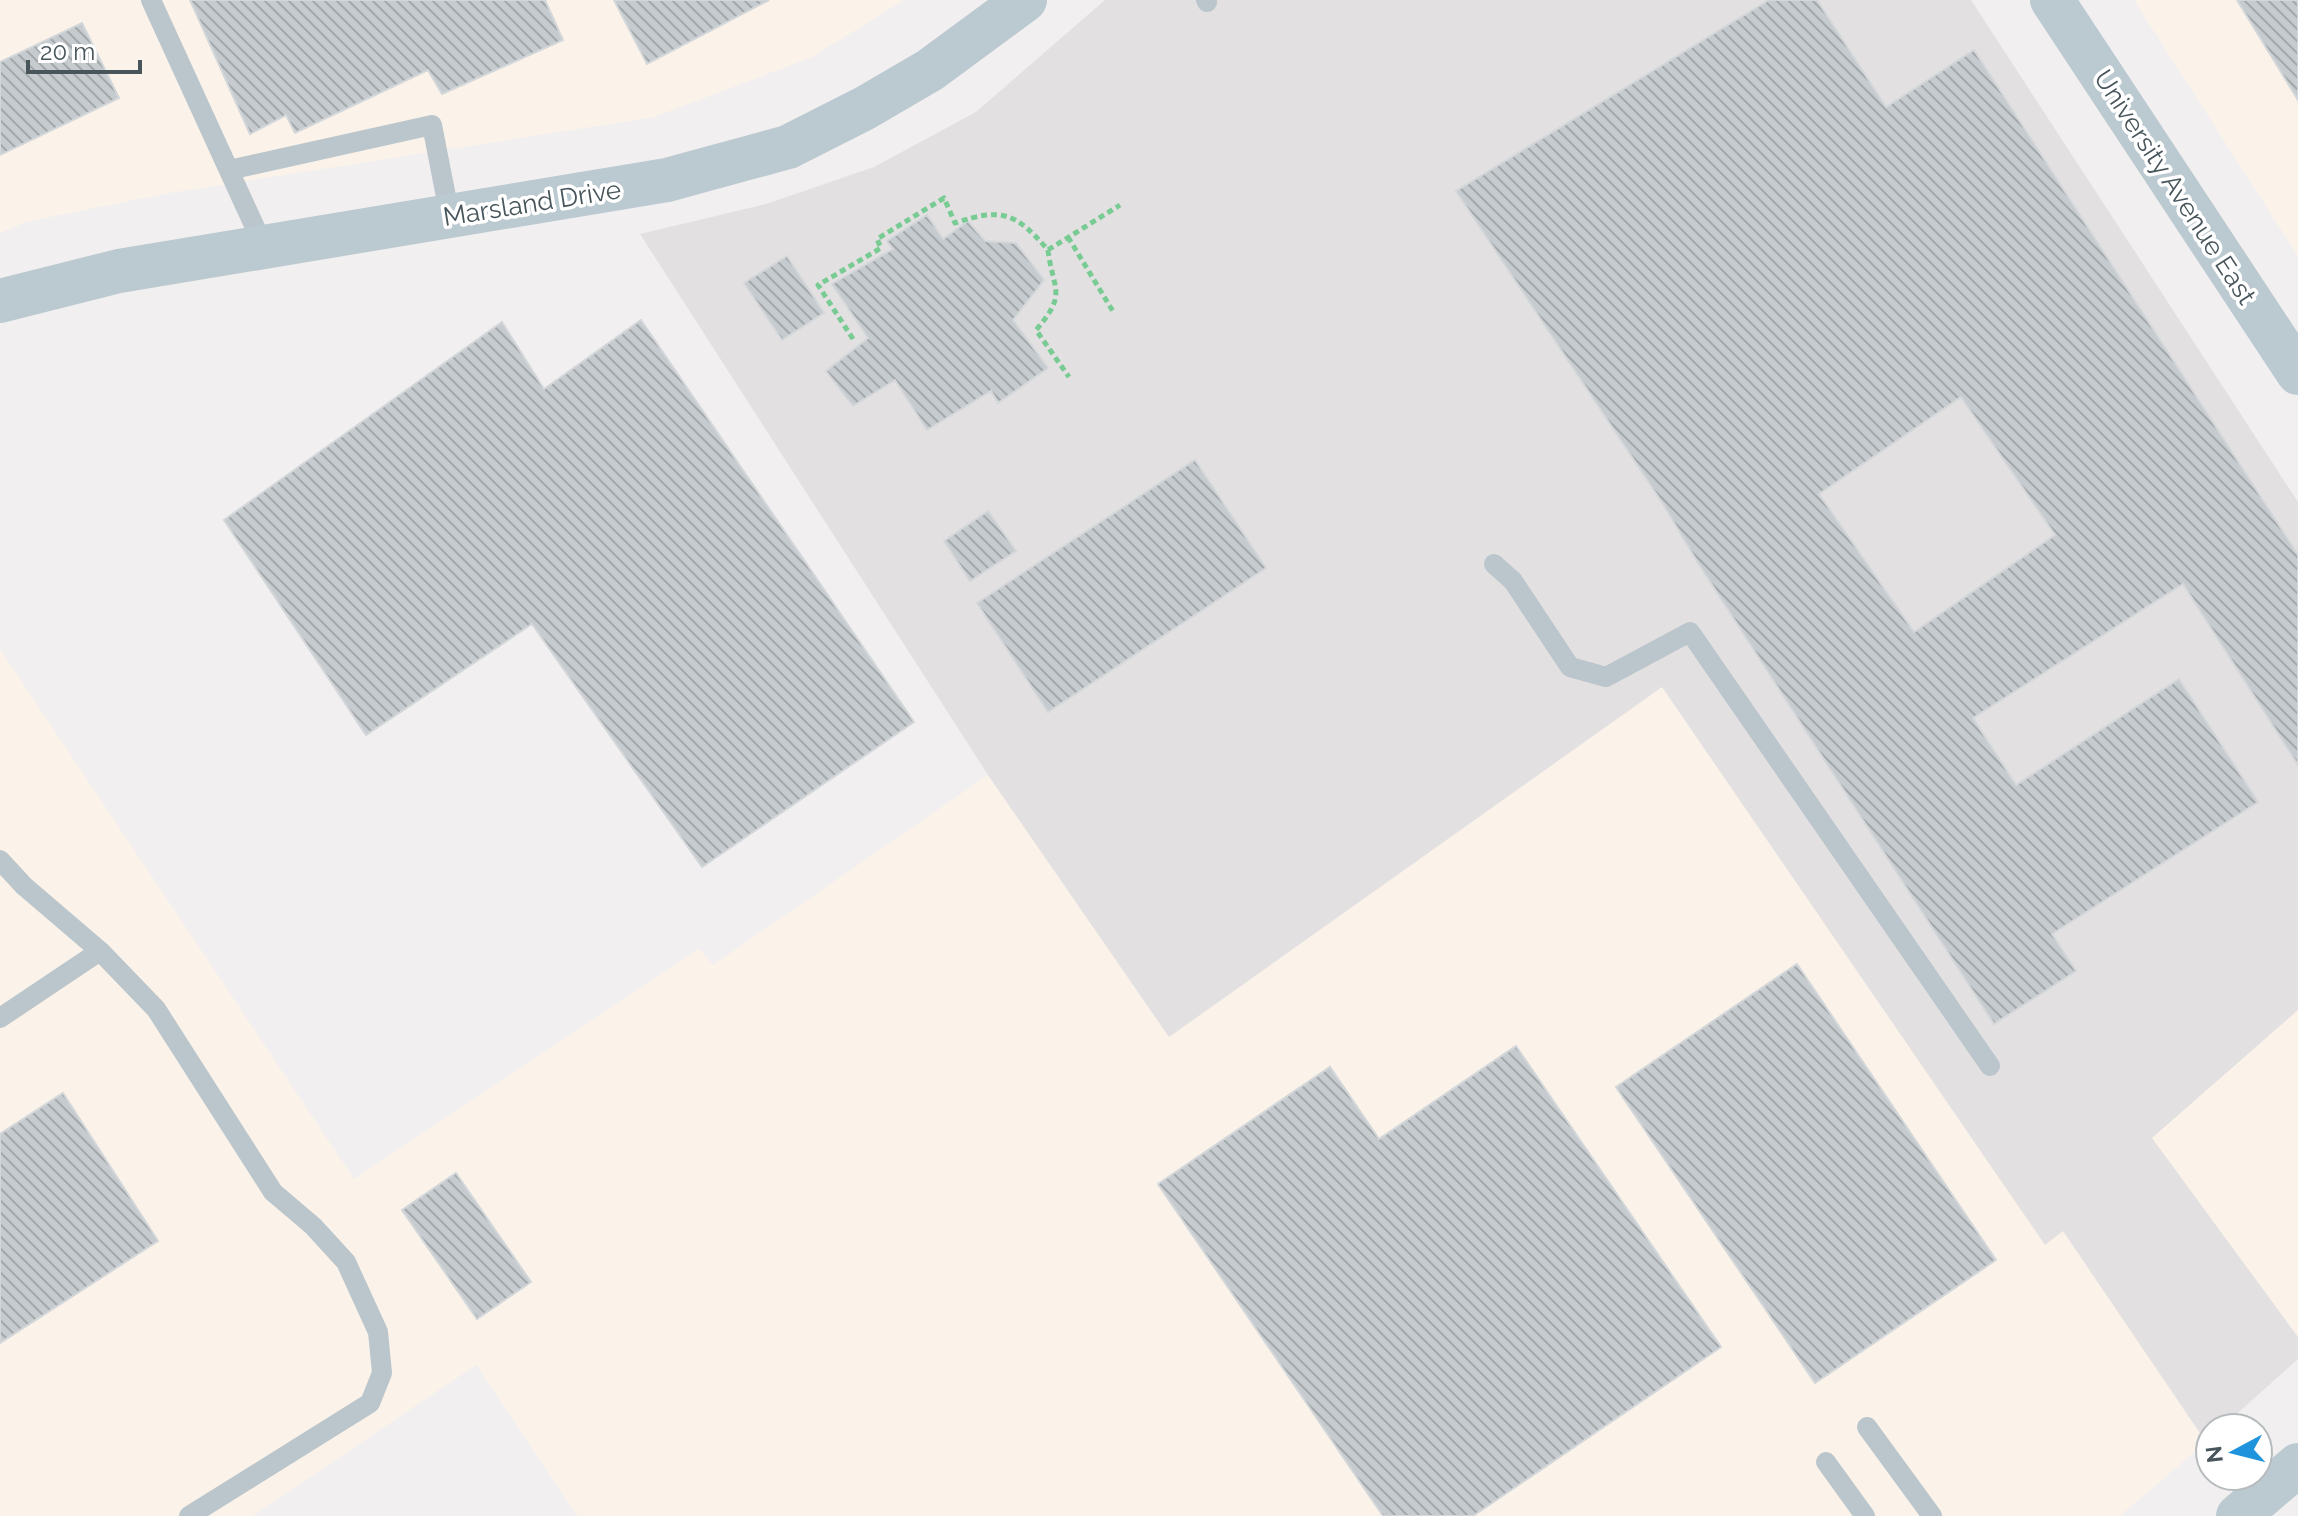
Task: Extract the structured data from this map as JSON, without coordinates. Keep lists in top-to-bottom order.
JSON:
{
  "streets": {
    "street": ["University Avenue East", "Marsland Drive"]
  },
  "scale_bar": "20 m",
  "north": "left"
}
